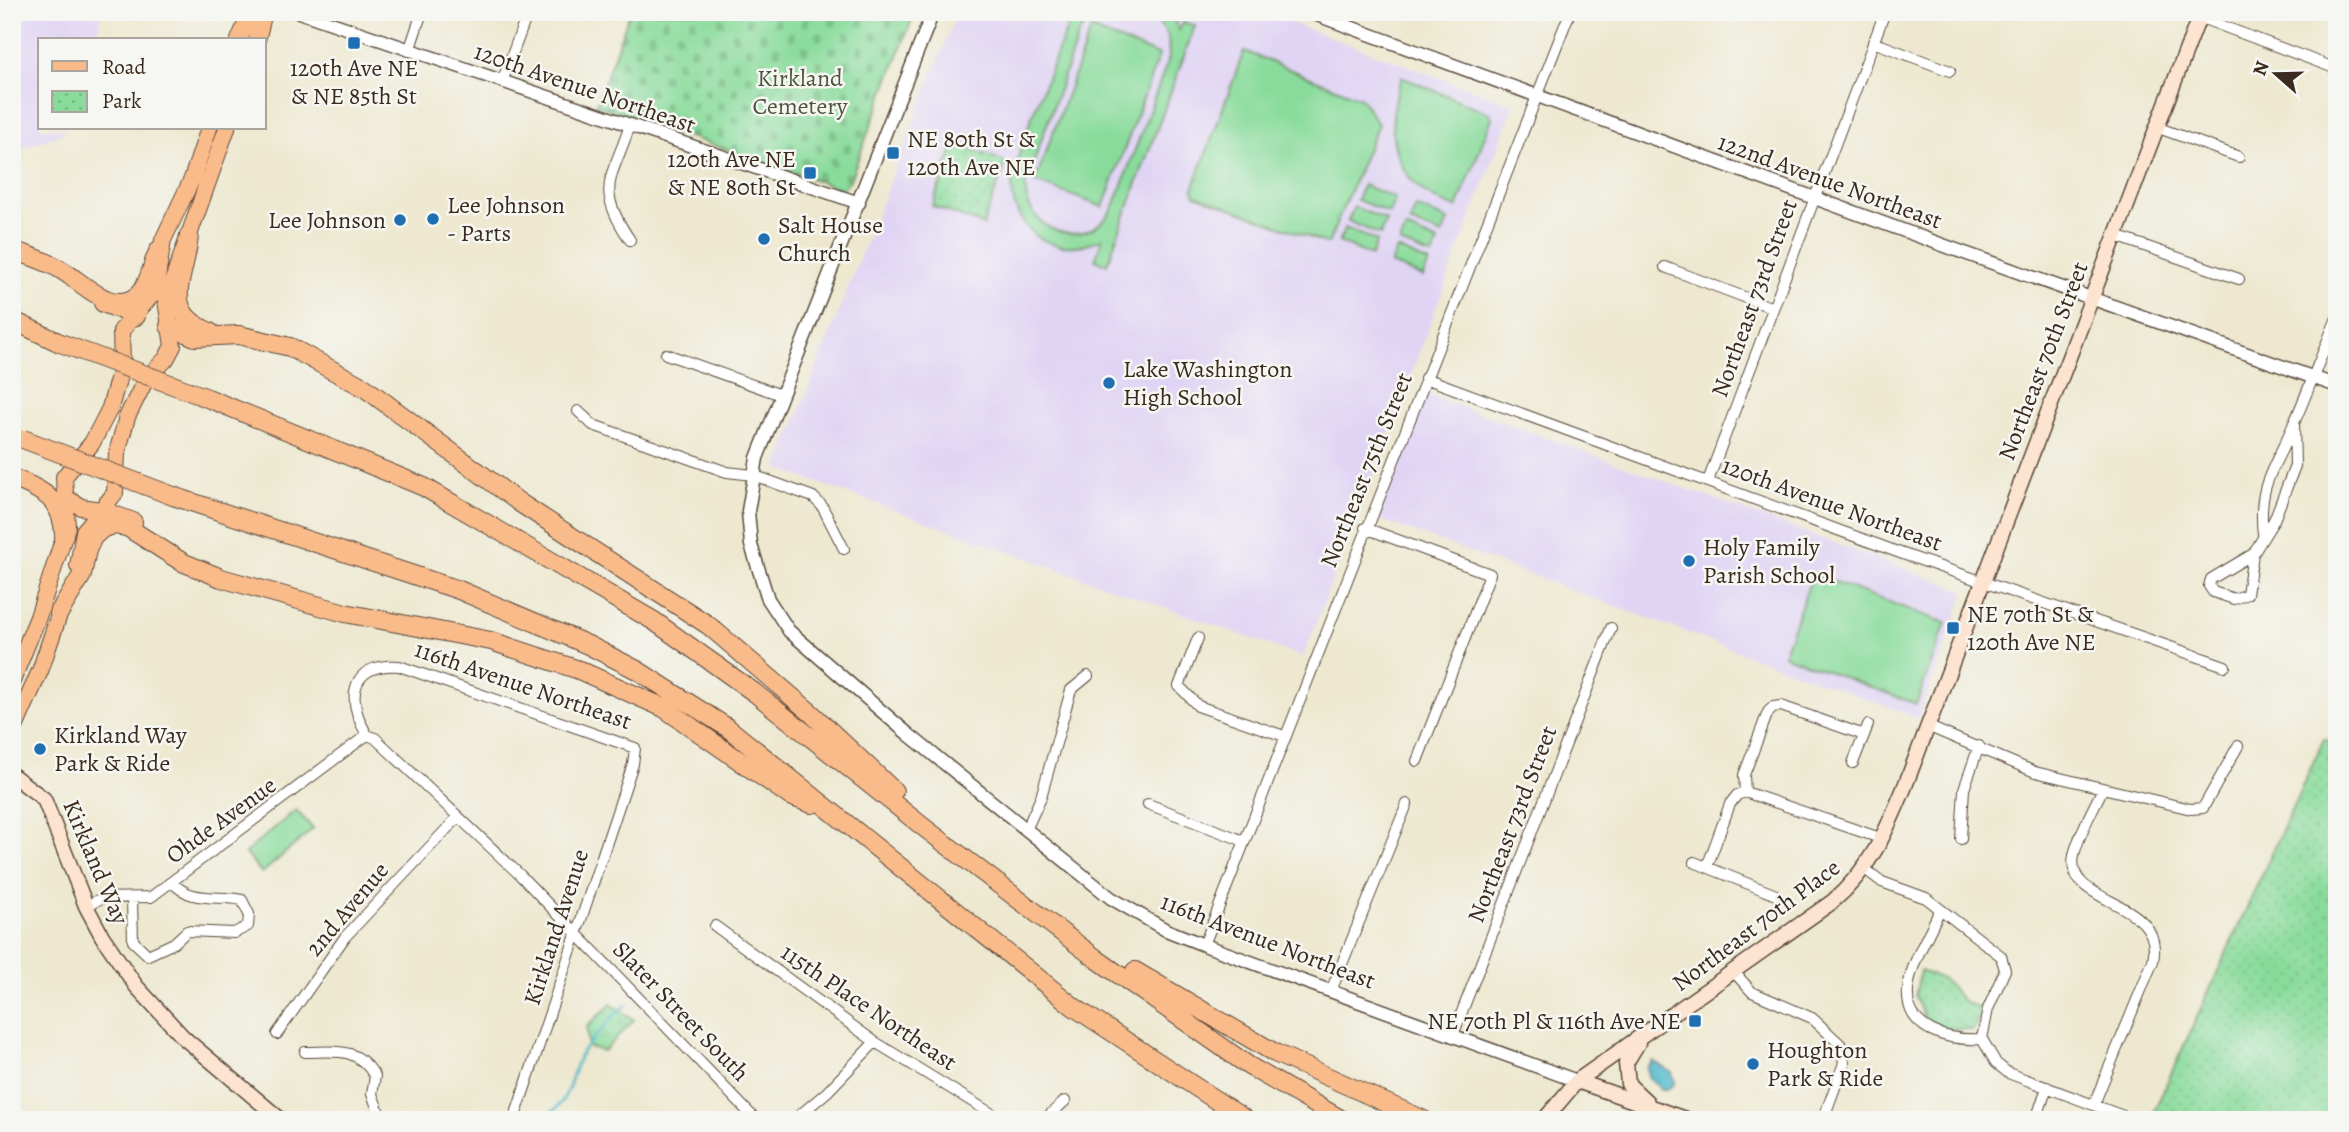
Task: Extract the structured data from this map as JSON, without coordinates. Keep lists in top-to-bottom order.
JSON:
{
  "streets": {
    "main road": [
      "Northeast 70th Street",
      "116th Avenue Northeast",
      "Kirkland Way",
      "Northeast 70th Place"
    ],
    "street": [
      "120th Avenue Northeast",
      "122nd Avenue Northeast",
      "Northeast 73rd Street",
      "Northeast 75th Street",
      "Ohde Avenue",
      "2nd Avenue",
      "Kirkland Avenue",
      "115th Place Northeast",
      "Slater Street South"
    ]
  },
  "crossings": [
    ["120th Avenue Northeast", "Northeast 73rd Street"],
    ["120th Avenue Northeast", "Northeast 70th Street"],
    ["120th Avenue Northeast", "Northeast 75th Street"],
    ["120th Avenue Northeast", "116th Avenue Northeast"],
    ["122nd Avenue Northeast", "Northeast 73rd Street"],
    ["122nd Avenue Northeast", "Northeast 70th Street"],
    ["122nd Avenue Northeast", "Northeast 75th Street"],
    ["Northeast 73rd Street", "116th Avenue Northeast"],
    ["Northeast 70th Street", "Northeast 70th Place"],
    ["Northeast 75th Street", "116th Avenue Northeast"],
    ["116th Avenue Northeast", "Ohde Avenue"],
    ["116th Avenue Northeast", "Northeast 70th Place"],
    ["116th Avenue Northeast", "Kirkland Avenue"],
    ["116th Avenue Northeast", "Slater Street South"],
    ["Ohde Avenue", "Kirkland Way"],
    ["Ohde Avenue", "Slater Street South"],
    ["2nd Avenue", "Slater Street South"],
    ["Kirkland Avenue", "Slater Street South"]
  ],
  "parks": ["Kirkland Cemetery"],
  "places": {
    "transit": [
      "120th Ave NE & NE 85th St",
      "NE 80th St & 120th Ave NE",
      "120th Ave NE & NE 80th St",
      "NE 70th St & 120th Ave NE",
      "NE 70th Pl & 116th Ave NE"
    ],
    "other": [
      "Lee Johnson - Parts",
      "Lee Johnson",
      "Salt House Church",
      "Lake Washington High School",
      "Holy Family Parish School",
      "Kirkland Way Park & Ride",
      "Houghton Park & Ride"
    ]
  },
  "legend": ["Road", "Park"],
  "north": "left"
}
